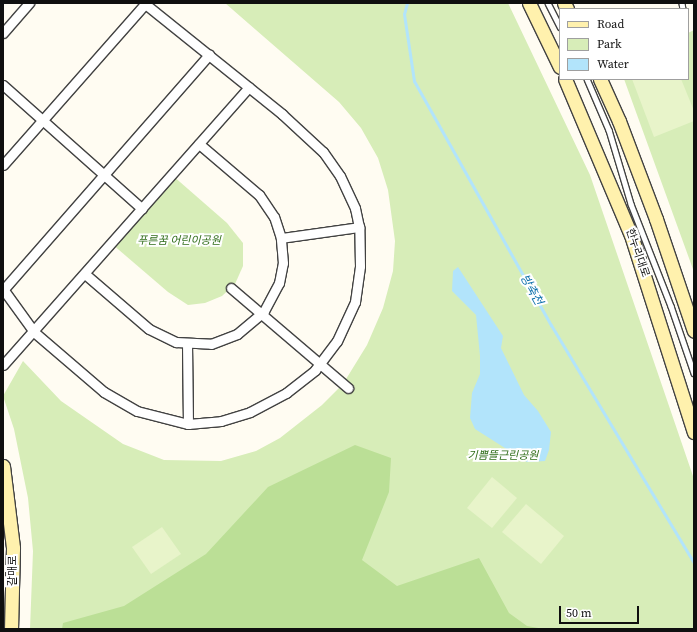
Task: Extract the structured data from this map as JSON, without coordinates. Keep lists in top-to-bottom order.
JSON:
{
  "streets": {
    "street": ["한누리대로", "갈매로"]
  },
  "water": ["방축천"],
  "parks": ["푸른꿈 어린이공원", "기쁨뜰근린공원"],
  "legend": ["Road", "Park", "Water"],
  "scale_bar": "50 m"
}
